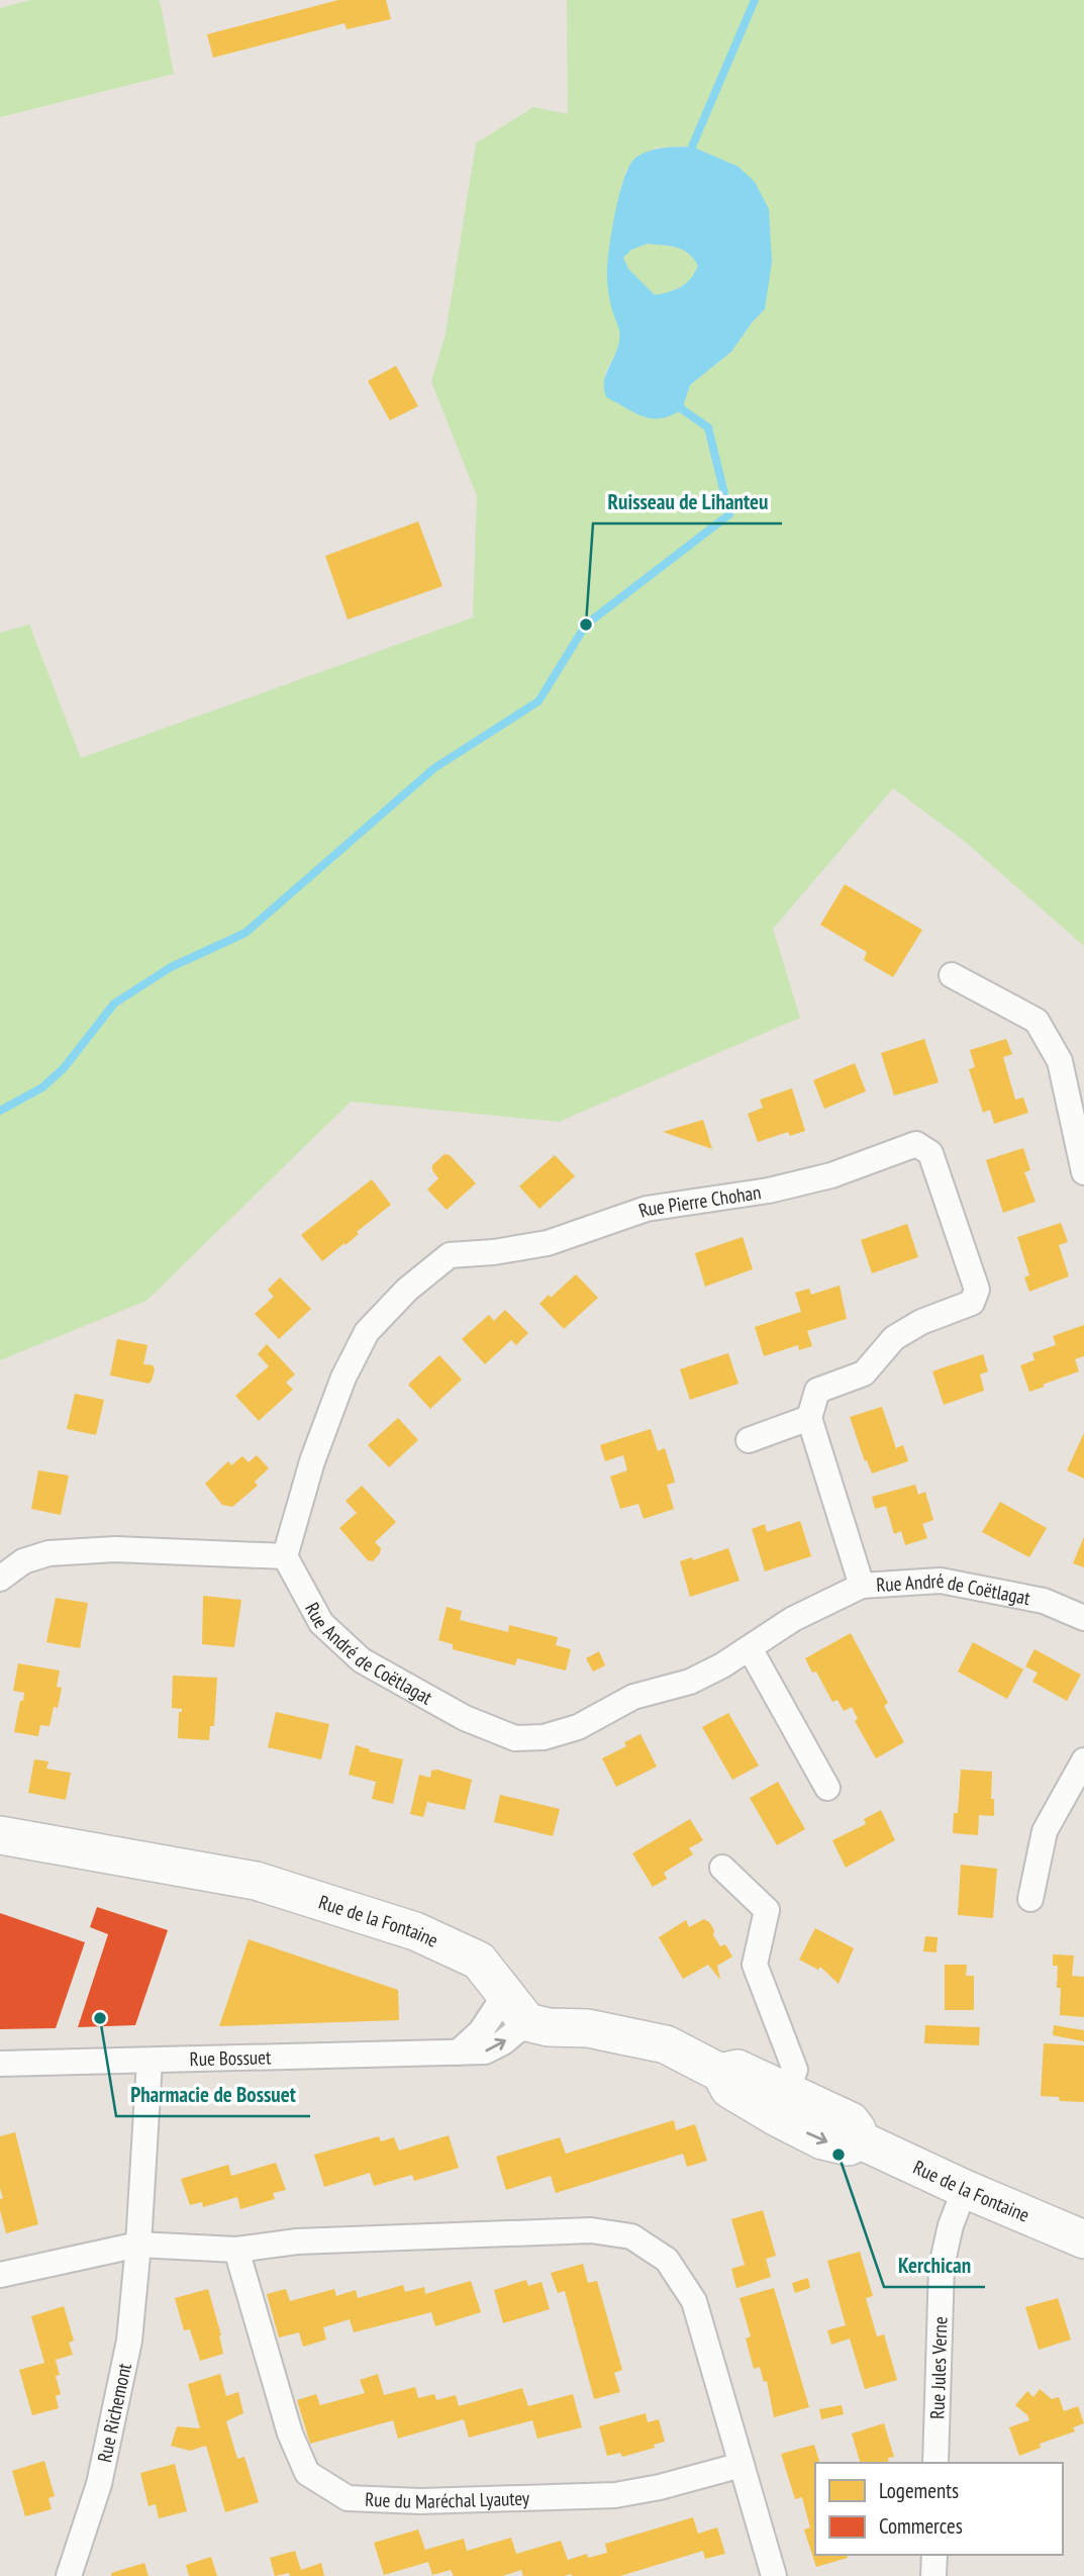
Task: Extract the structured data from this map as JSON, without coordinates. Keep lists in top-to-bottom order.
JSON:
{
  "streets": {
    "main road": ["Rue de la Fontaine"],
    "street": [
      "Rue Pierre Chohan",
      "Rue André de Coëtlagat",
      "Rue Bossuet",
      "Rue Jules Verne",
      "Rue Richemont",
      "Rue du Maréchal Lyautey"
    ]
  },
  "crossings": [
    ["Rue Pierre Chohan", "Rue André de Coëtlagat"],
    ["Rue de la Fontaine", "Rue Bossuet"],
    ["Rue de la Fontaine", "Rue Jules Verne"],
    ["Rue Bossuet", "Rue Richemont"]
  ],
  "places": ["Ruisseau de Lihanteu", "Pharmacie de Bossuet", "Kerchican"],
  "legend": ["Logements", "Commerces"]
}
